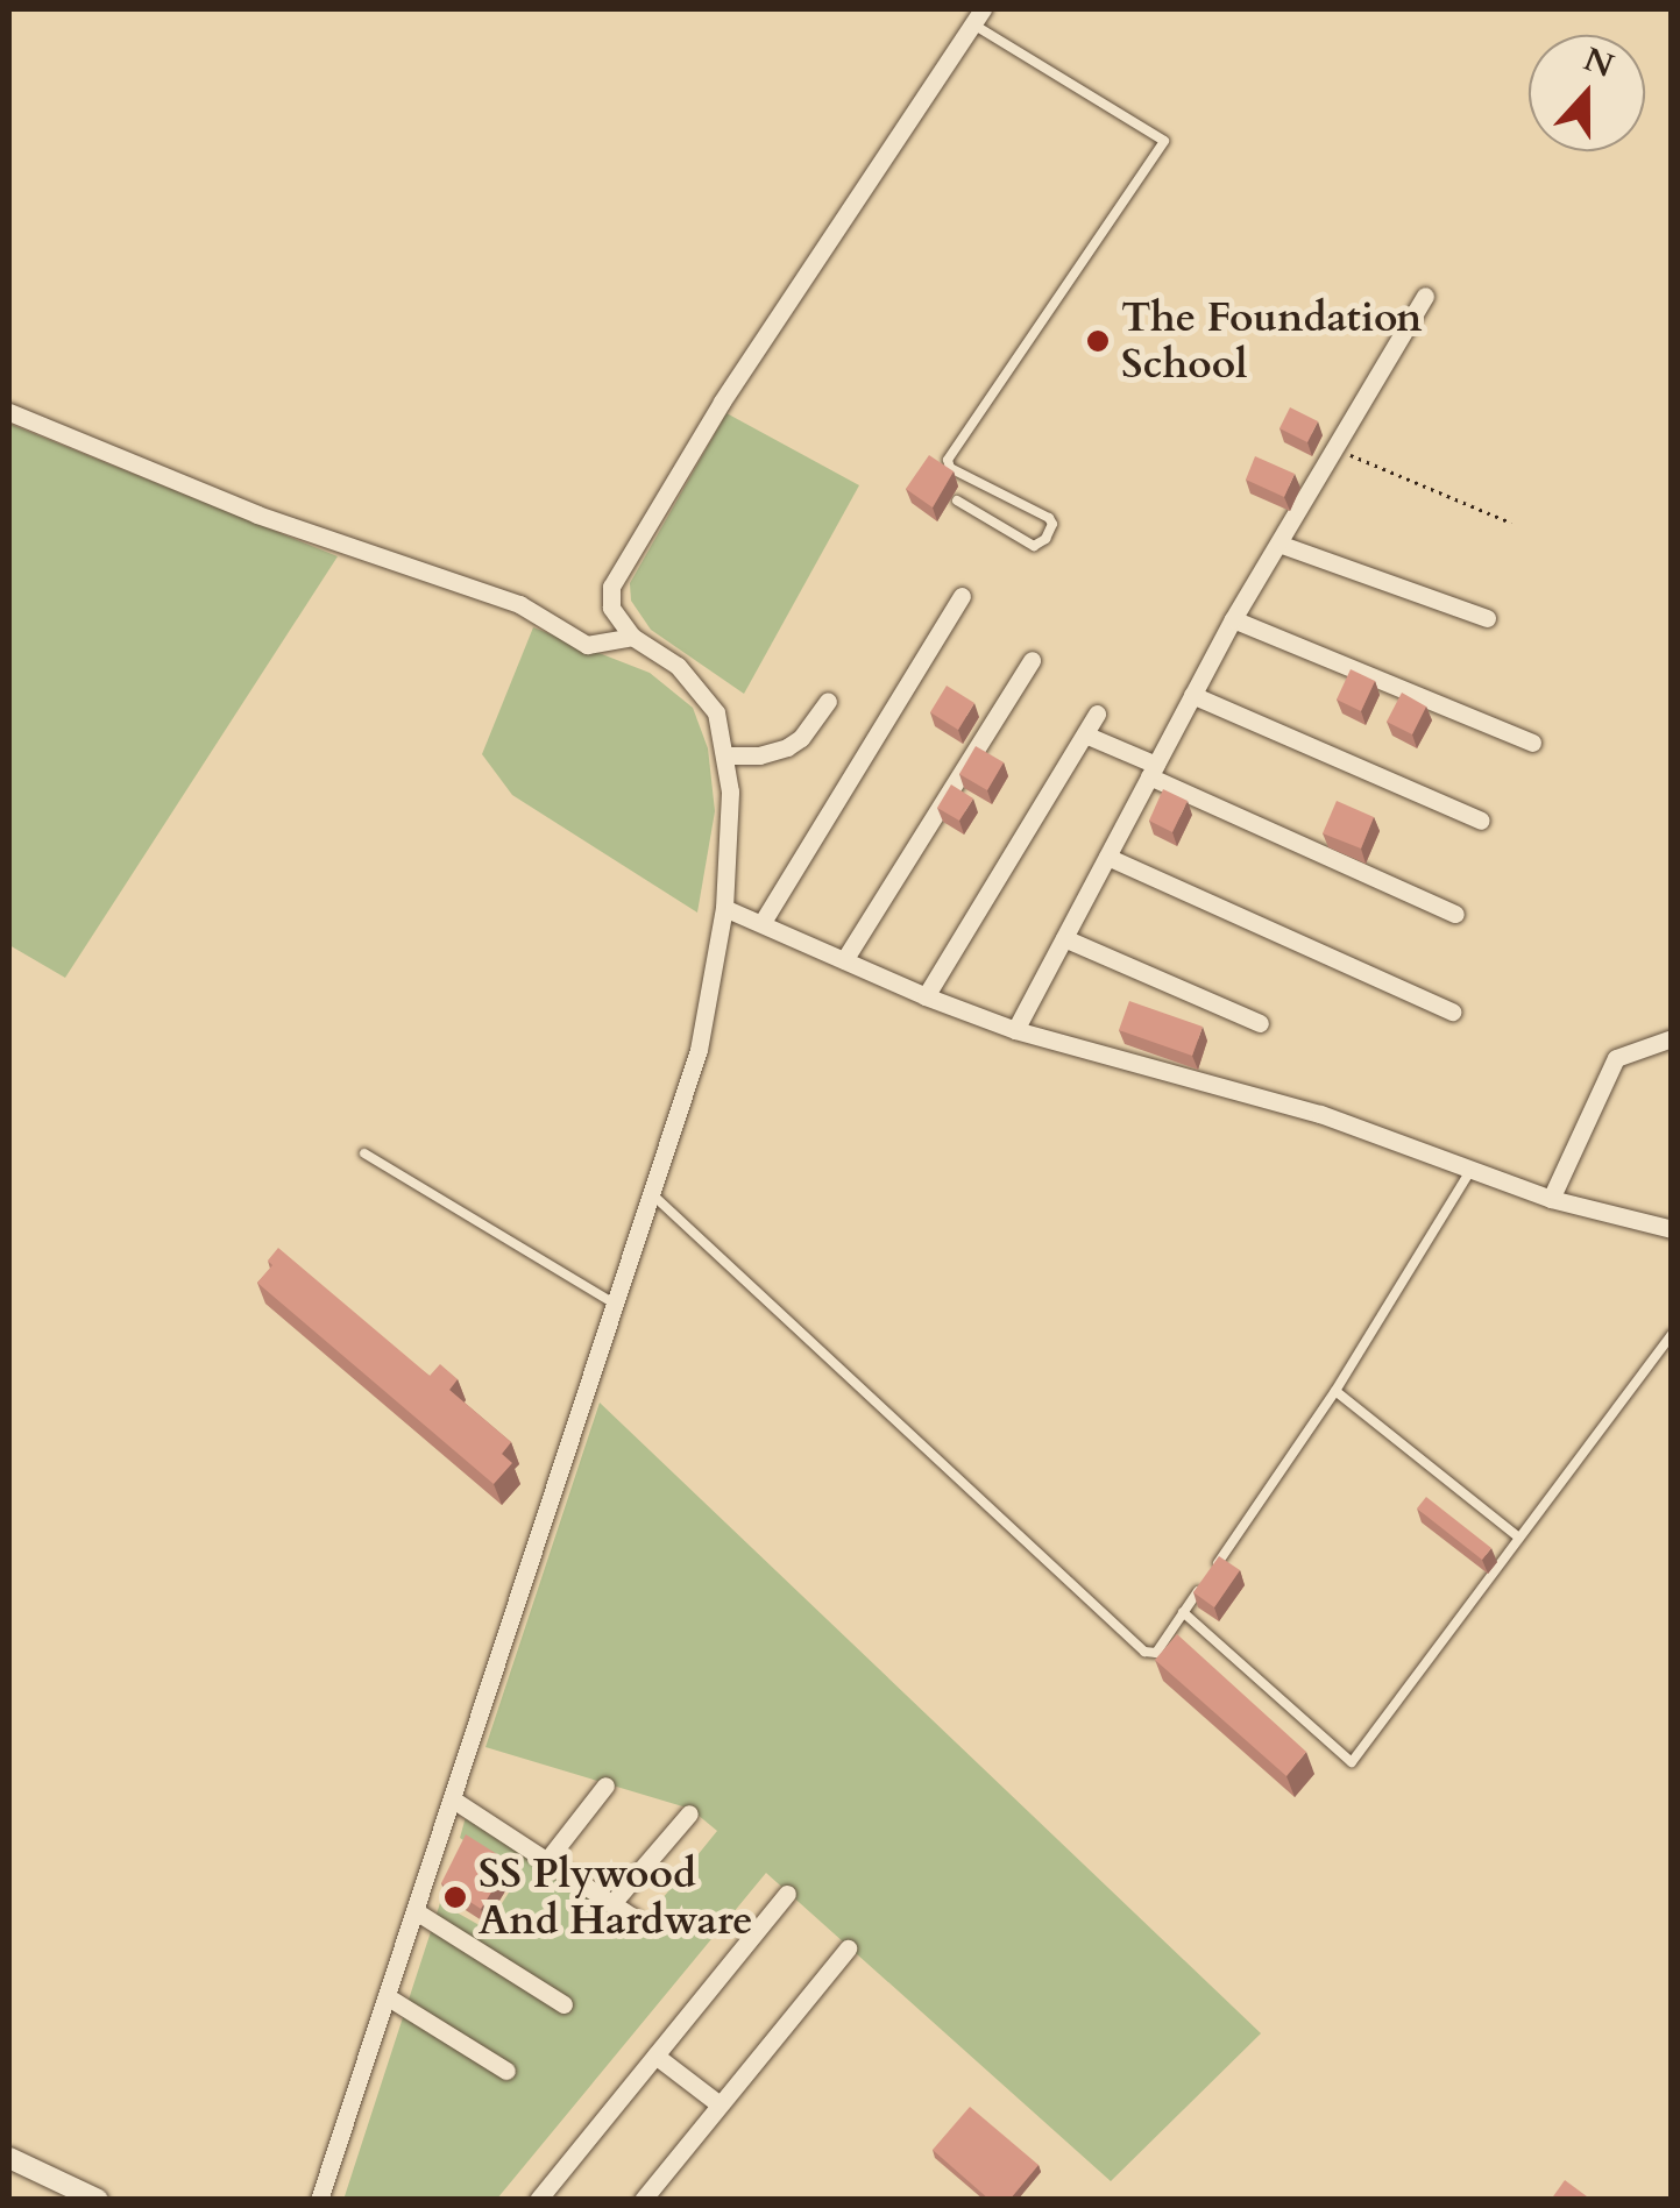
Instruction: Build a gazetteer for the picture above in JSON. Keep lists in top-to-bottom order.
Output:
{
  "places": ["The Foundation School", "SS Plywood And Hardware"],
  "north": "top"
}
